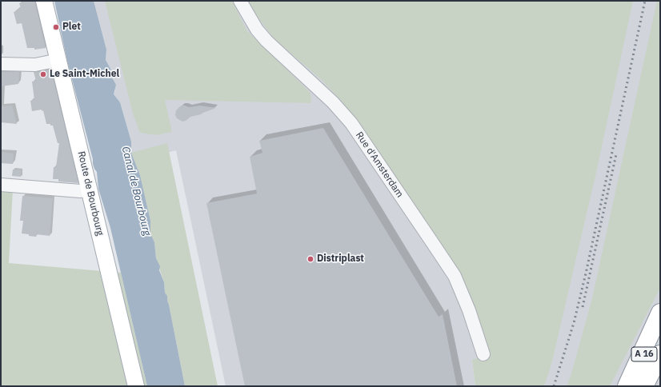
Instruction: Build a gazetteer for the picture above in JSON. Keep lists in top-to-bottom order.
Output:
{
  "streets": {
    "highway": ["A 16"],
    "main road": ["Route de Bourbourg"],
    "street": ["Rue d'Amsterdam"]
  },
  "water": ["Canal de Bourbourg"],
  "places": ["Plet", "Le Saint-Michel", "Distriplast"]
}
